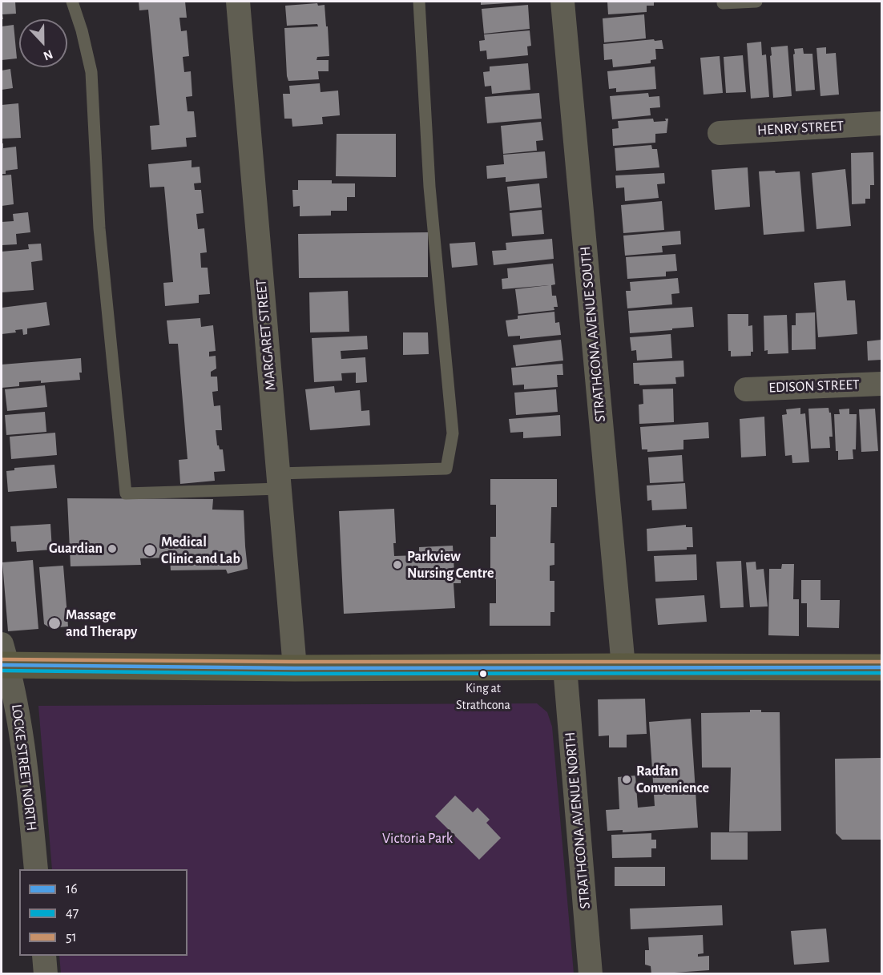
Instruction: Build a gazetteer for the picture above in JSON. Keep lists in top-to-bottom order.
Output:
{
  "streets": {
    "street": [
      "HENRY STREET",
      "STRATHCONA AVENUE SOUTH",
      "MARGARET STREET",
      "EDISON STREET",
      "LOCKE STREET NORTH",
      "STRATHCONA AVENUE NORTH"
    ]
  },
  "parks": ["Victoria Park"],
  "places": [
    "Guardian",
    "Medical Clinic and Lab",
    "Parkview Nursing Centre",
    "Massage and Therapy",
    "King at Strathcona",
    "Radfan Convenience"
  ],
  "lines": ["transit line 51", "transit line 16", "transit line 47"],
  "legend": ["16", "47", "51"],
  "north": "bottom"
}
